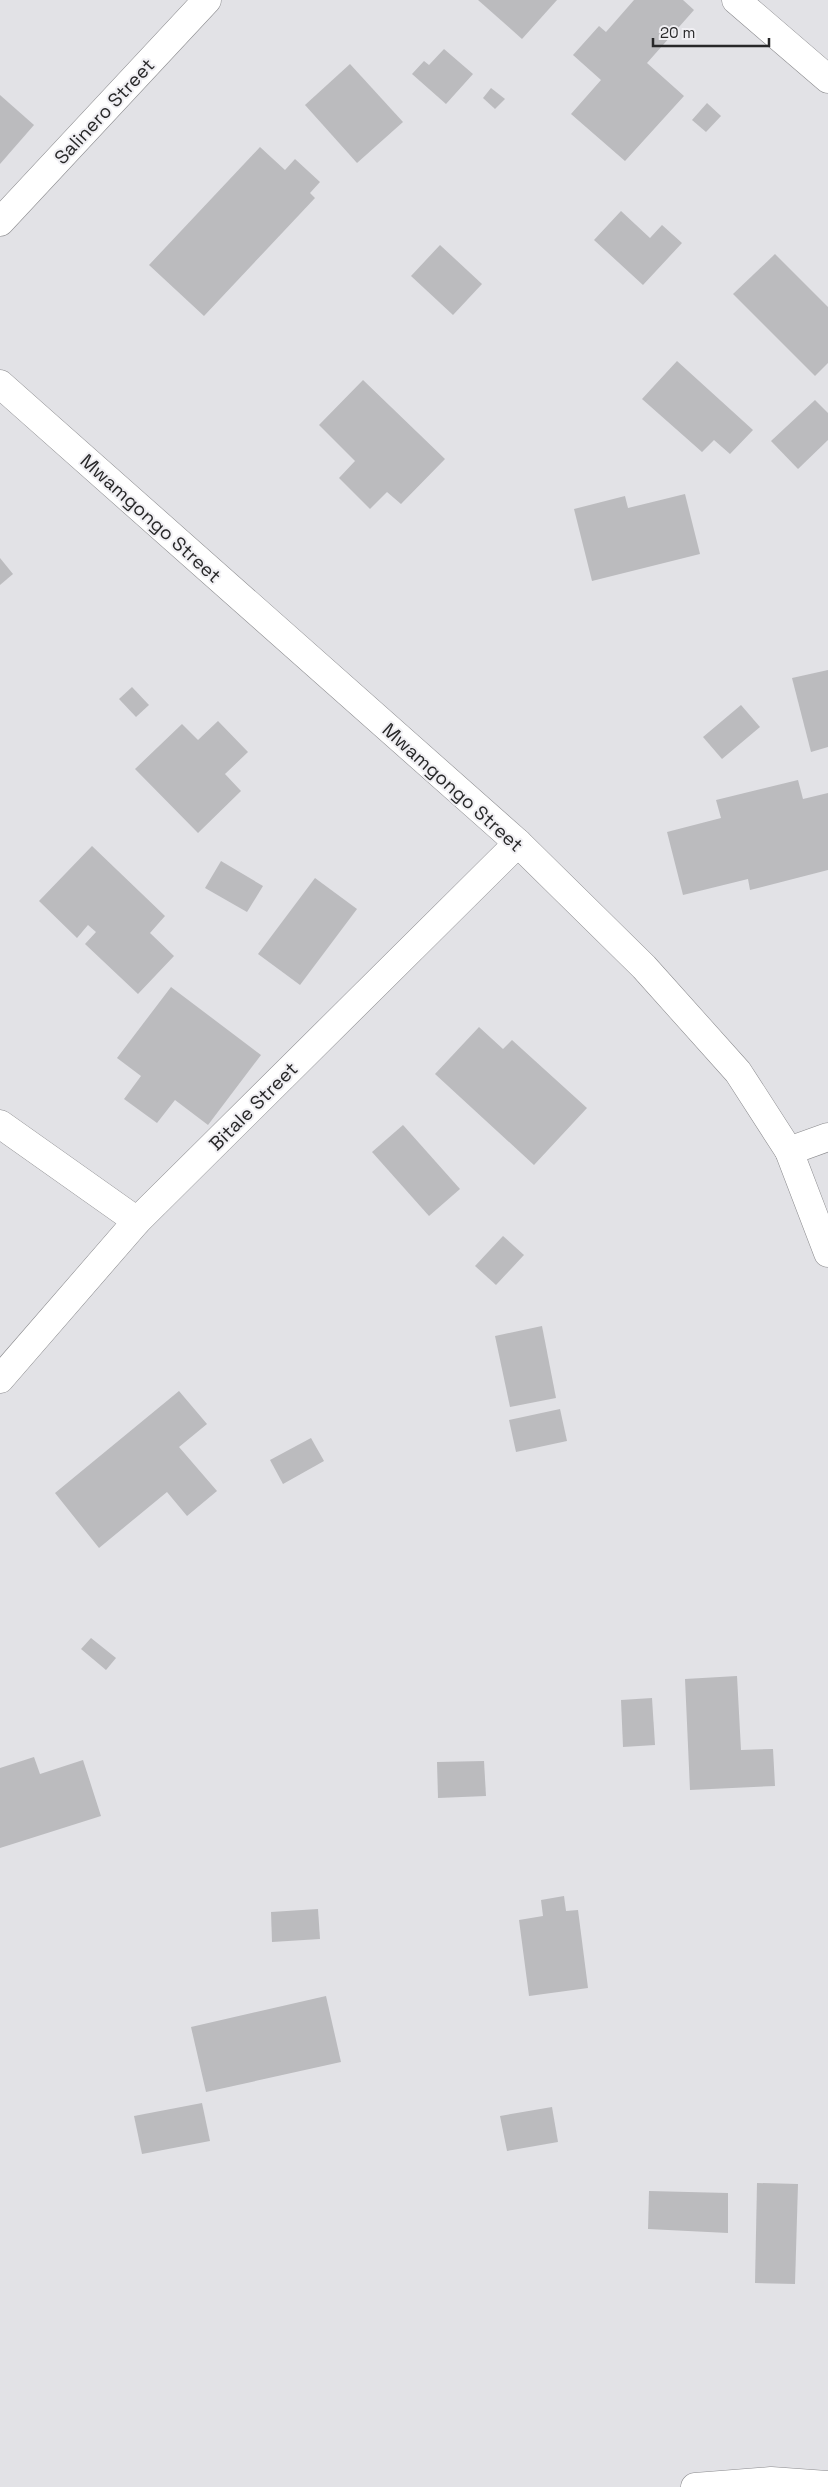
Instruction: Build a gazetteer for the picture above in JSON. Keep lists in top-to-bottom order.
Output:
{
  "streets": {
    "street": ["Salinero Street", "Mwamgongo Street", "Bitale Street"]
  },
  "crossings": [
    ["Mwamgongo Street", "Bitale Street"]
  ],
  "scale_bar": "20 m"
}
